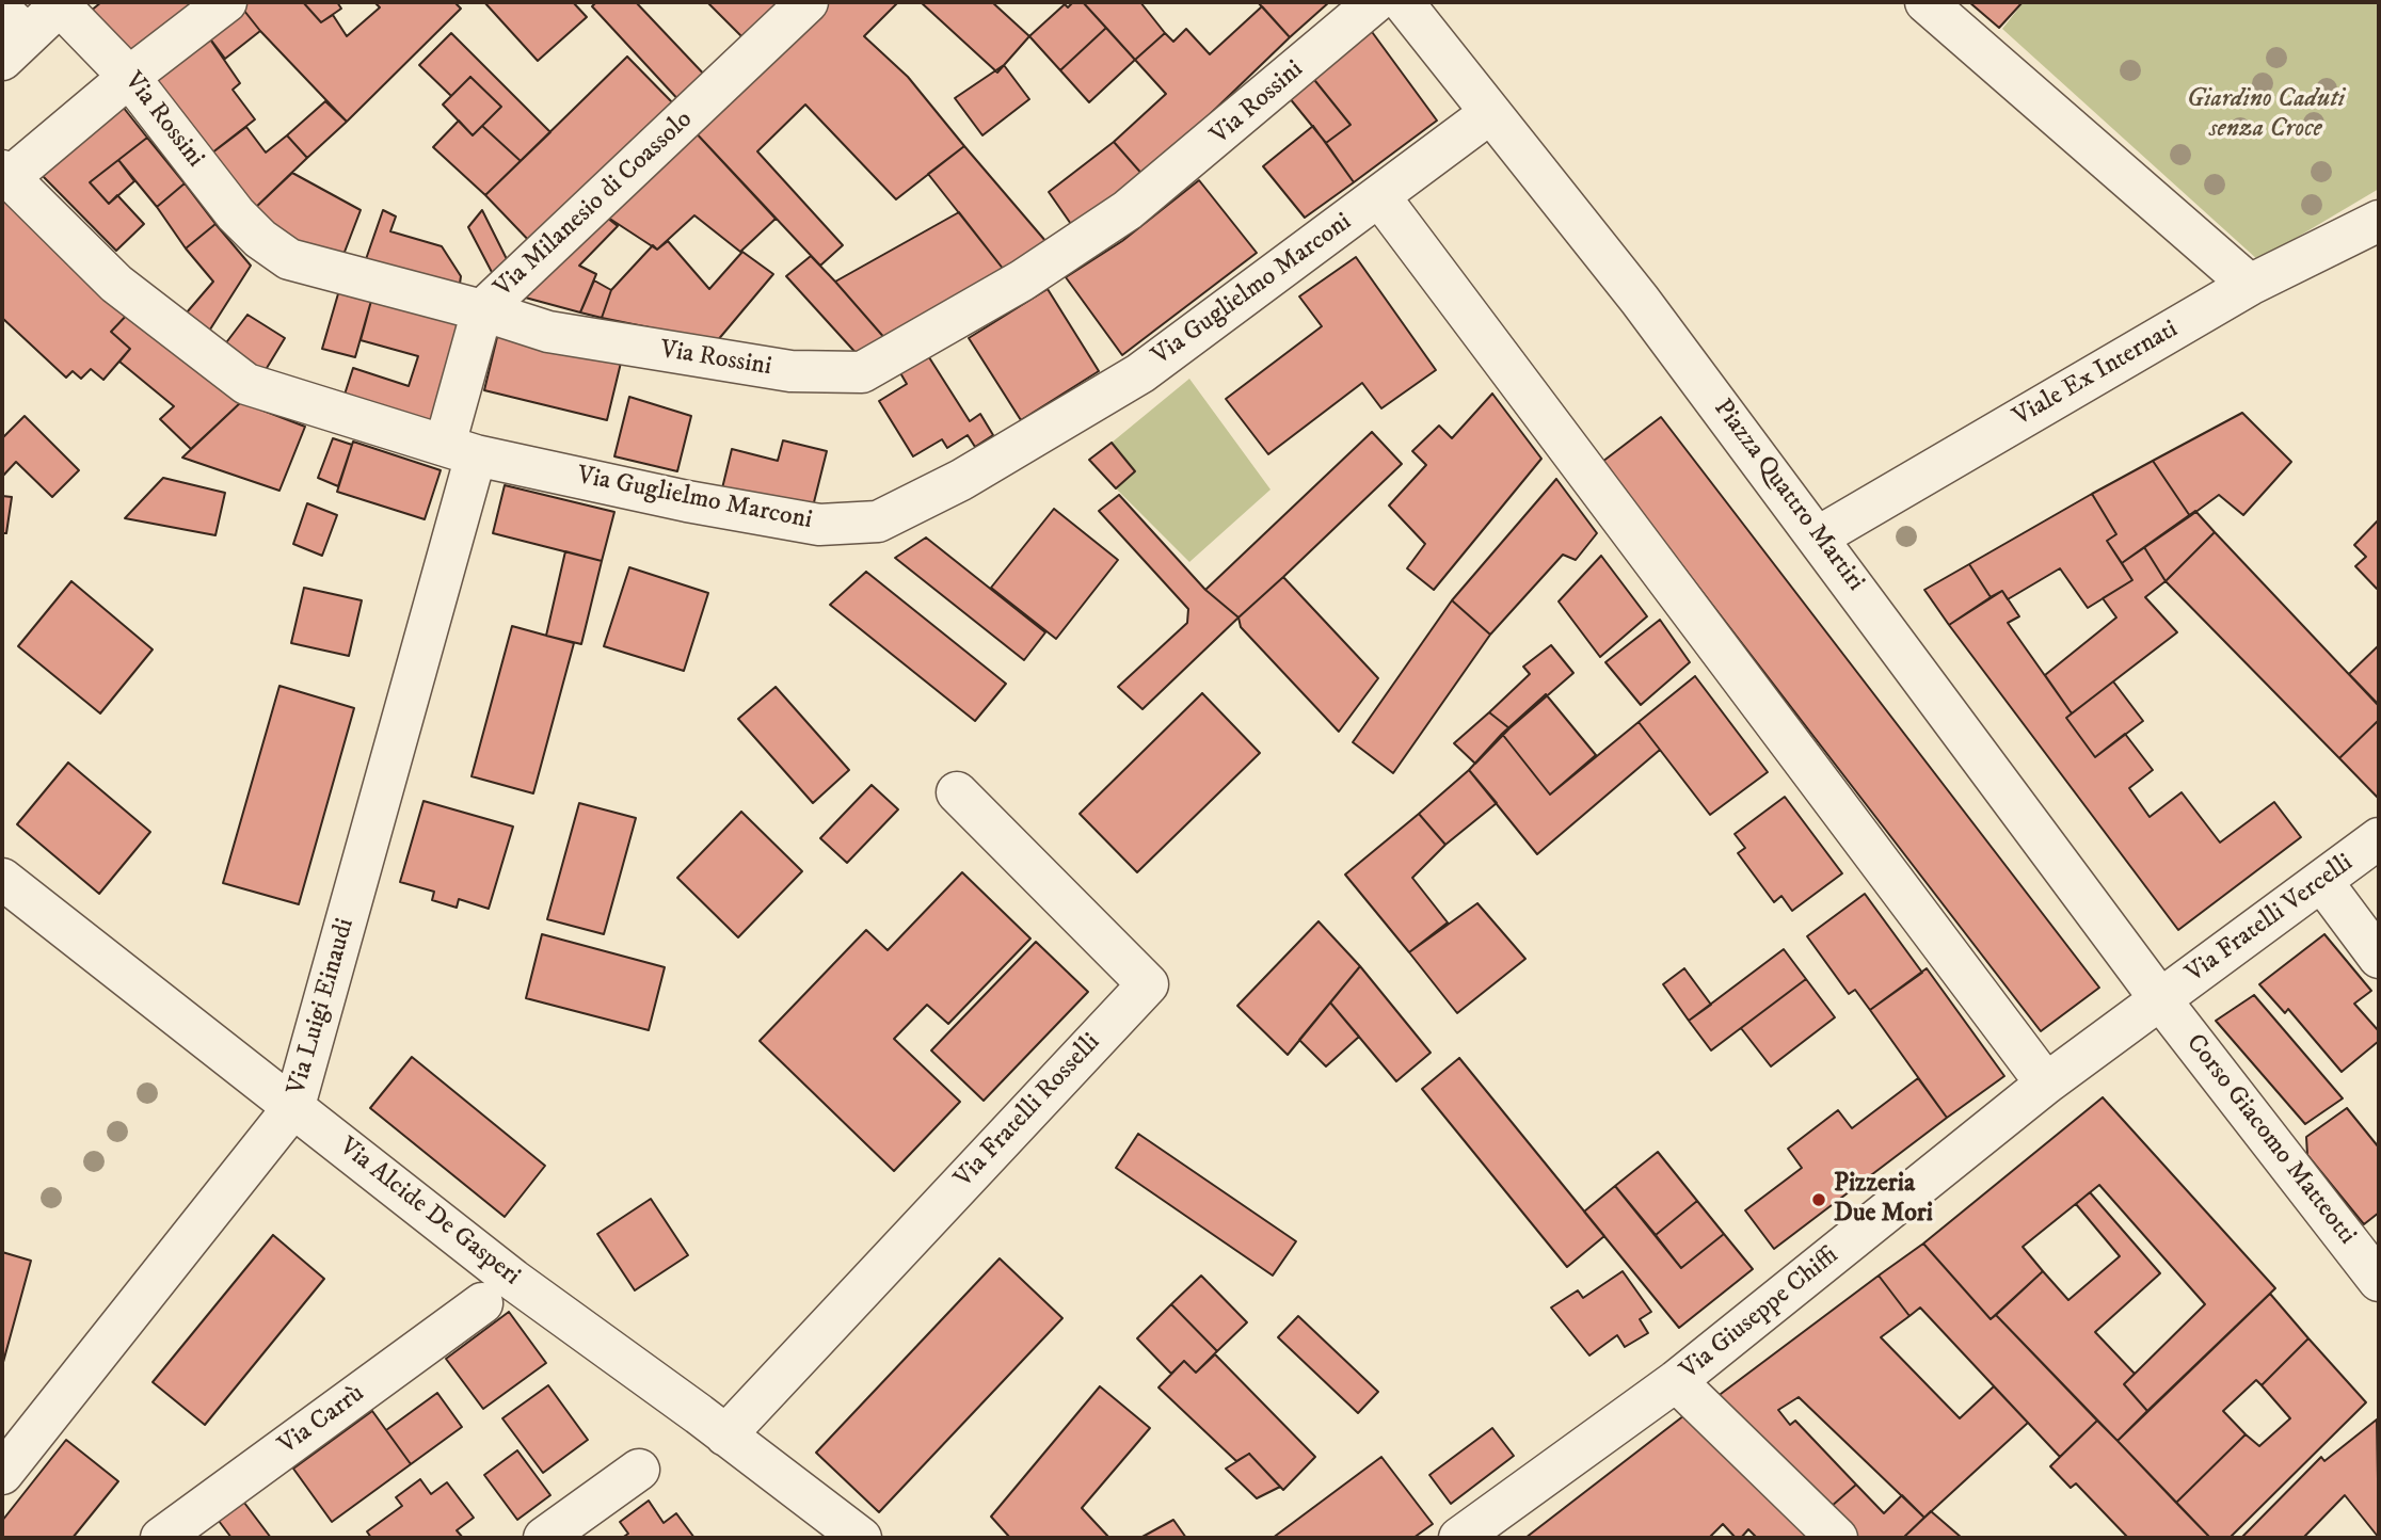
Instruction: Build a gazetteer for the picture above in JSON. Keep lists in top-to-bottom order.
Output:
{
  "streets": {
    "street": [
      "Via Rossini",
      "Via Milanesio di Coassolo",
      "Via Guglielmo Marconi",
      "Viale Ex Internati",
      "Piazza Quattro Martiri",
      "Via Fratelli Vercelli",
      "Via Luigi Einaudi",
      "Via Fratelli Rosselli",
      "Corso Giacomo Matteotti",
      "Via Alcide De Gasperi",
      "Via Giuseppe Chiffi",
      "Via Carrù"
    ]
  },
  "crossings": [
    ["Via Rossini", "Via Milanesio di Coassolo"],
    ["Via Milanesio di Coassolo", "Via Guglielmo Marconi"],
    ["Via Milanesio di Coassolo", "Via Luigi Einaudi"],
    ["Via Guglielmo Marconi", "Piazza Quattro Martiri"],
    ["Via Guglielmo Marconi", "Via Luigi Einaudi"],
    ["Viale Ex Internati", "Piazza Quattro Martiri"],
    ["Piazza Quattro Martiri", "Via Fratelli Vercelli"],
    ["Piazza Quattro Martiri", "Corso Giacomo Matteotti"],
    ["Piazza Quattro Martiri", "Via Giuseppe Chiffi"],
    ["Via Fratelli Vercelli", "Corso Giacomo Matteotti"],
    ["Via Fratelli Vercelli", "Via Giuseppe Chiffi"],
    ["Via Luigi Einaudi", "Via Alcide De Gasperi"],
    ["Via Fratelli Rosselli", "Via Alcide De Gasperi"],
    ["Corso Giacomo Matteotti", "Via Giuseppe Chiffi"]
  ],
  "parks": ["Giardino Caduti senza Croce"],
  "places": ["Pizzeria Due Mori"]
}
